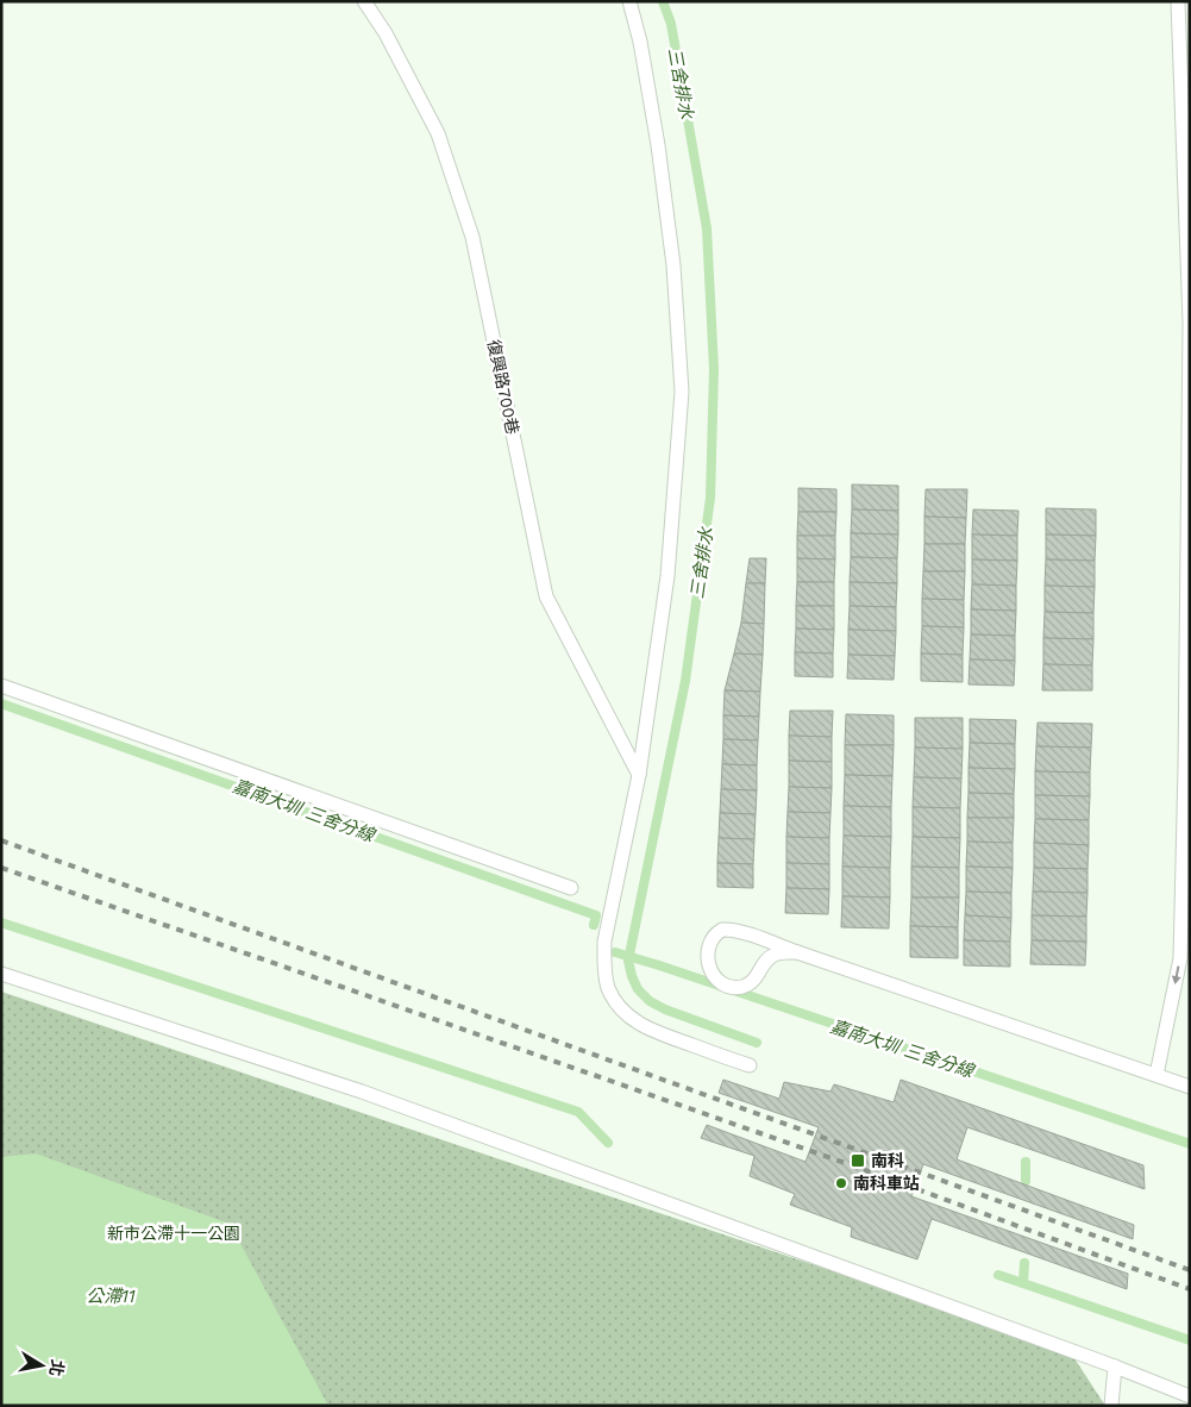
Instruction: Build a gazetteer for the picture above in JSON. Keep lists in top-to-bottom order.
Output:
{
  "streets": {
    "lane": ["復興路700巷"]
  },
  "water": ["三舍排水", "嘉南大圳 三舍分線", "公滯11"],
  "parks": ["新市公滯十一公園"],
  "places": {
    "transit": ["南科"],
    "other": ["南科車站"]
  },
  "north": "right"
}
